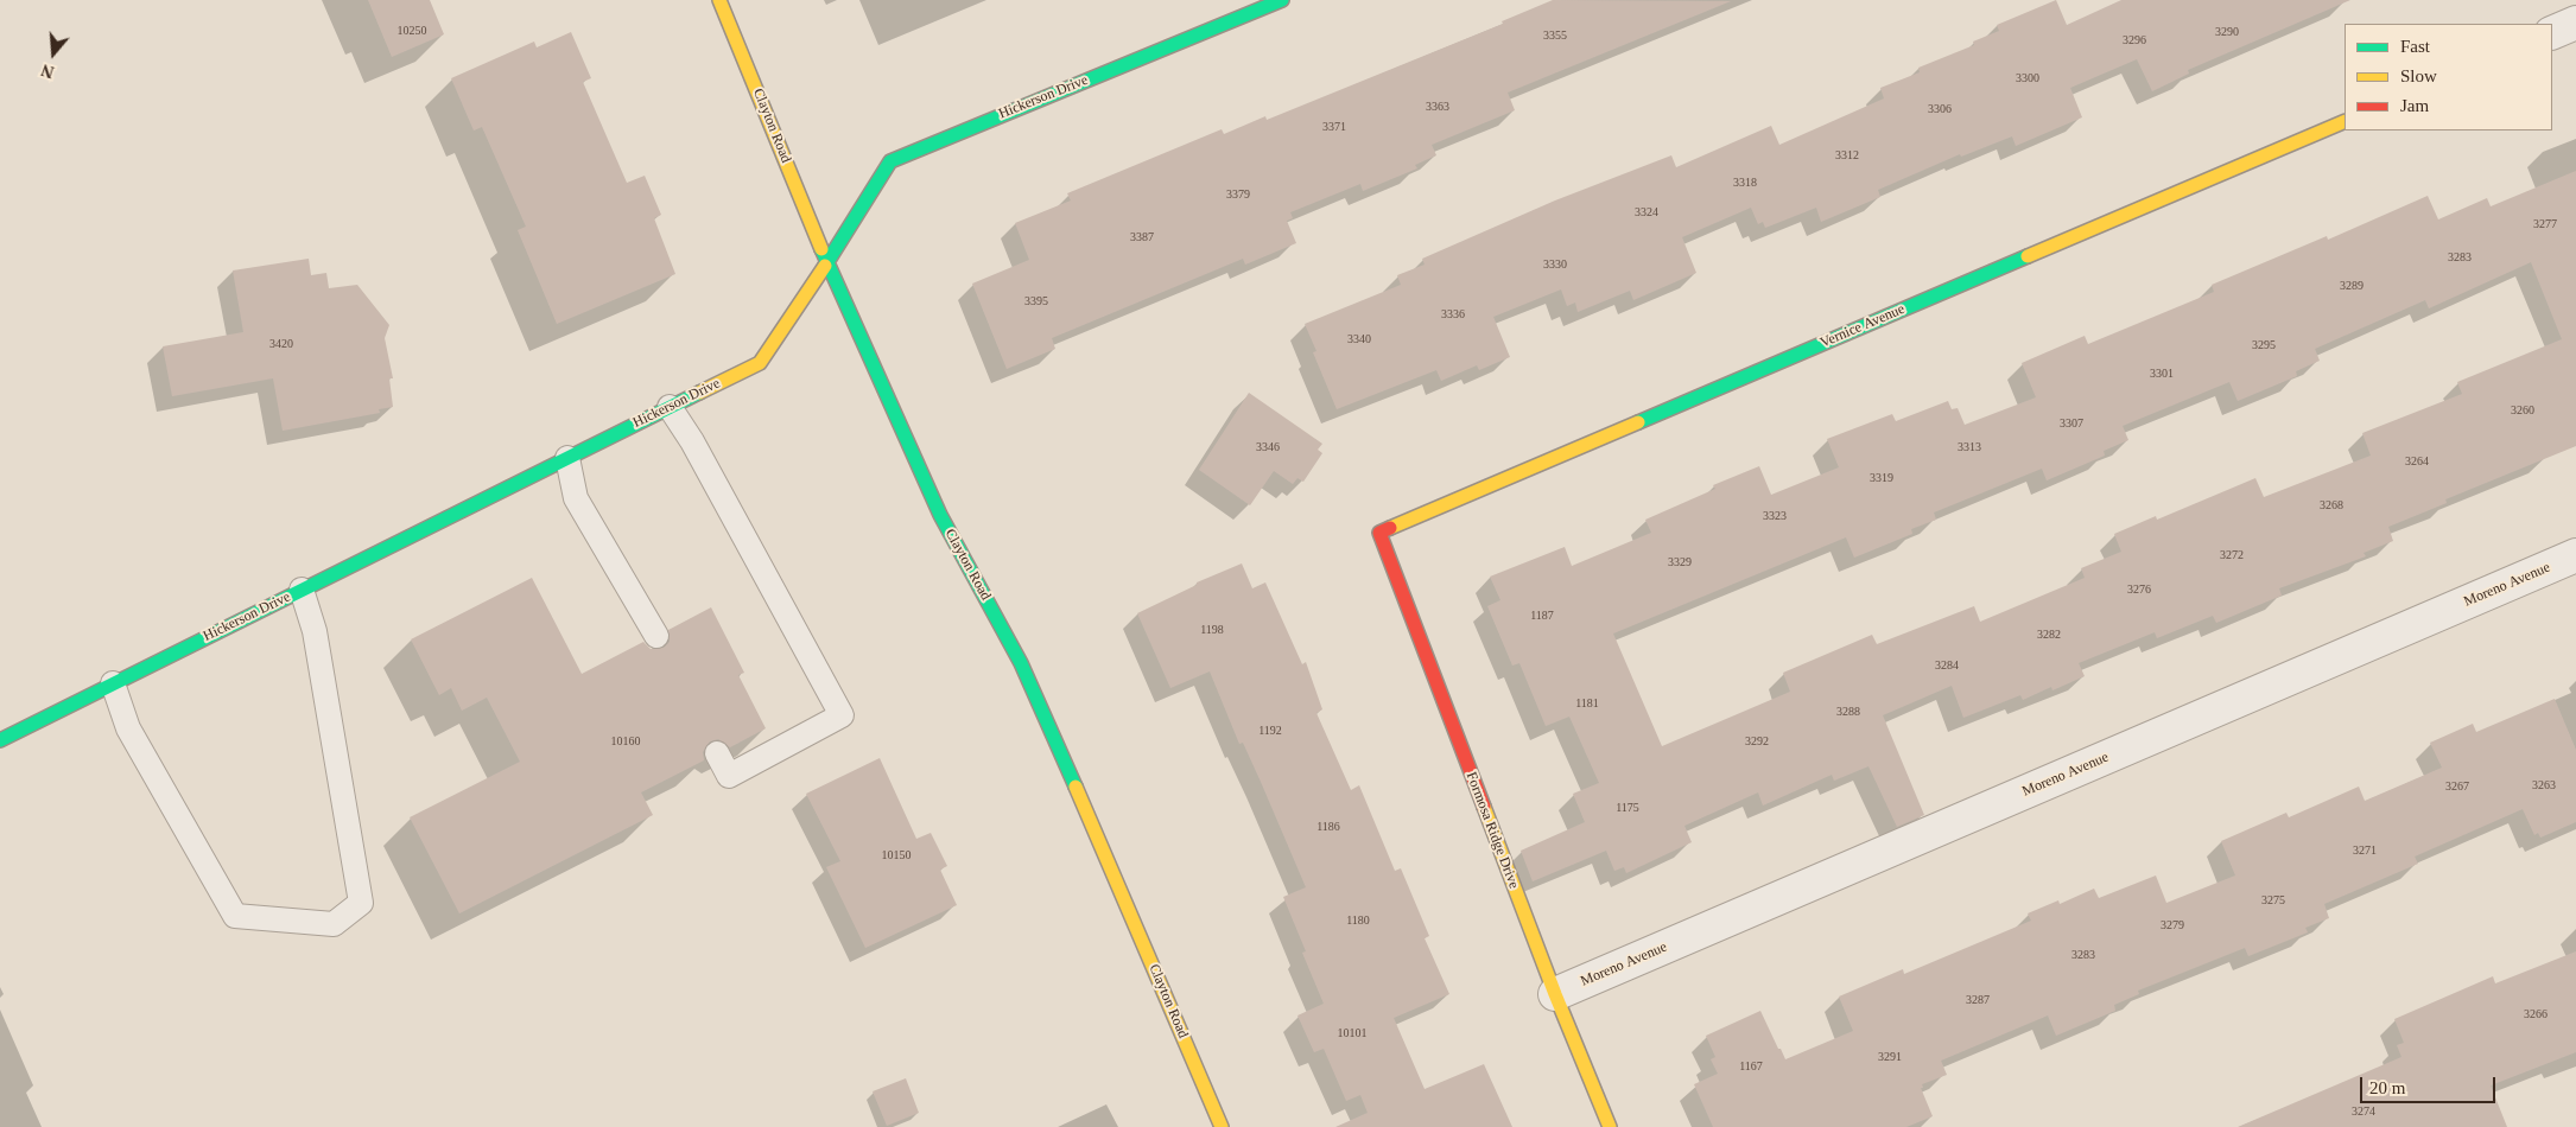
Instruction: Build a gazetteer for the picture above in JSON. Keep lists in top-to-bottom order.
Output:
{
  "streets": {
    "street": [
      "Hickerson Drive",
      "Clayton Road",
      "Vernice Avenue",
      "Moreno Avenue",
      "Formosa Ridge Drive"
    ]
  },
  "crossings": [
    ["Hickerson Drive", "Clayton Road"],
    ["Vernice Avenue", "Formosa Ridge Drive"],
    ["Moreno Avenue", "Formosa Ridge Drive"]
  ],
  "house_numbers": [
    "10250",
    "3290",
    "3355",
    "3296",
    "3300",
    "3363",
    "3306",
    "3371",
    "3312",
    "3318",
    "3379",
    "3324",
    "3277",
    "3387",
    "3283",
    "3330",
    "3289",
    "3395",
    "3336",
    "3340",
    "3420",
    "3295",
    "3301",
    "3260",
    "3307",
    "3346",
    "3313",
    "3264",
    "3319",
    "3268",
    "3323",
    "3272",
    "3329",
    "3276",
    "1187",
    "1198",
    "3282",
    "3284",
    "1181",
    "3288",
    "1192",
    "10160",
    "3292",
    "3263",
    "3267",
    "1175",
    "1186",
    "3271",
    "10150",
    "3275",
    "1180",
    "3279",
    "3283",
    "3287",
    "3266",
    "10101",
    "3291",
    "1167",
    "3274"
  ],
  "legend": ["Fast", "Slow", "Jam"],
  "scale_bar": "20 m",
  "north": "bottom"
}
